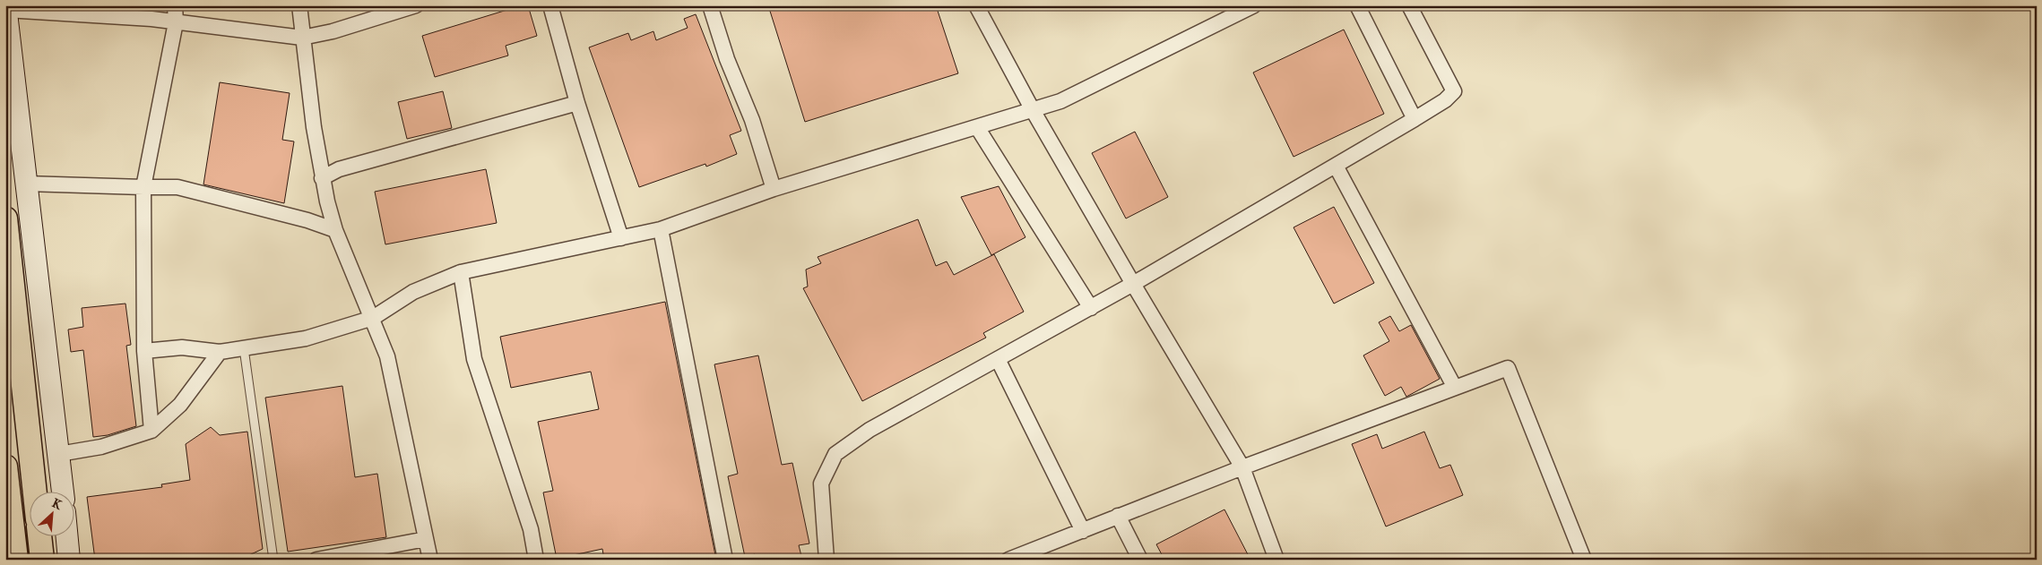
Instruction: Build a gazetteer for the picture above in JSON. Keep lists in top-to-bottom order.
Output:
{
  "north": "top right"
}
